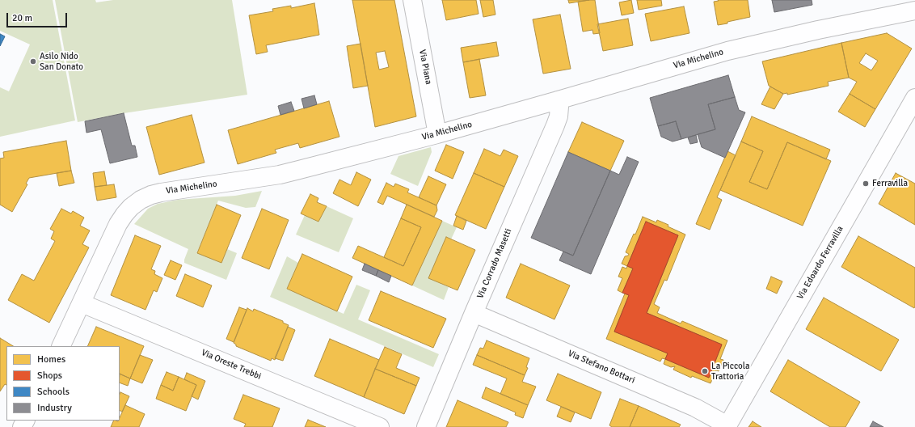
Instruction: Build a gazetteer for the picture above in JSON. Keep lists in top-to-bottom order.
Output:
{
  "streets": {
    "street": [
      "Via Michelino",
      "Via Piana",
      "Via Edoardo Ferravilla",
      "Via Corrado Masetti",
      "Via Oreste Trebbi",
      "Via Stefano Bottari"
    ]
  },
  "crossings": [
    ["Via Michelino", "Via Piana"],
    ["Via Michelino", "Via Corrado Masetti"],
    ["Via Michelino", "Via Oreste Trebbi"],
    ["Via Edoardo Ferravilla", "Via Stefano Bottari"],
    ["Via Corrado Masetti", "Via Stefano Bottari"]
  ],
  "places": ["Asilo Nido San Donato", "Ferravilla", "La Piccola Trattoria"],
  "legend": [
    "Homes",
    "Shops",
    "Schools",
    "Industry"
  ],
  "scale_bar": "20 m"
}
